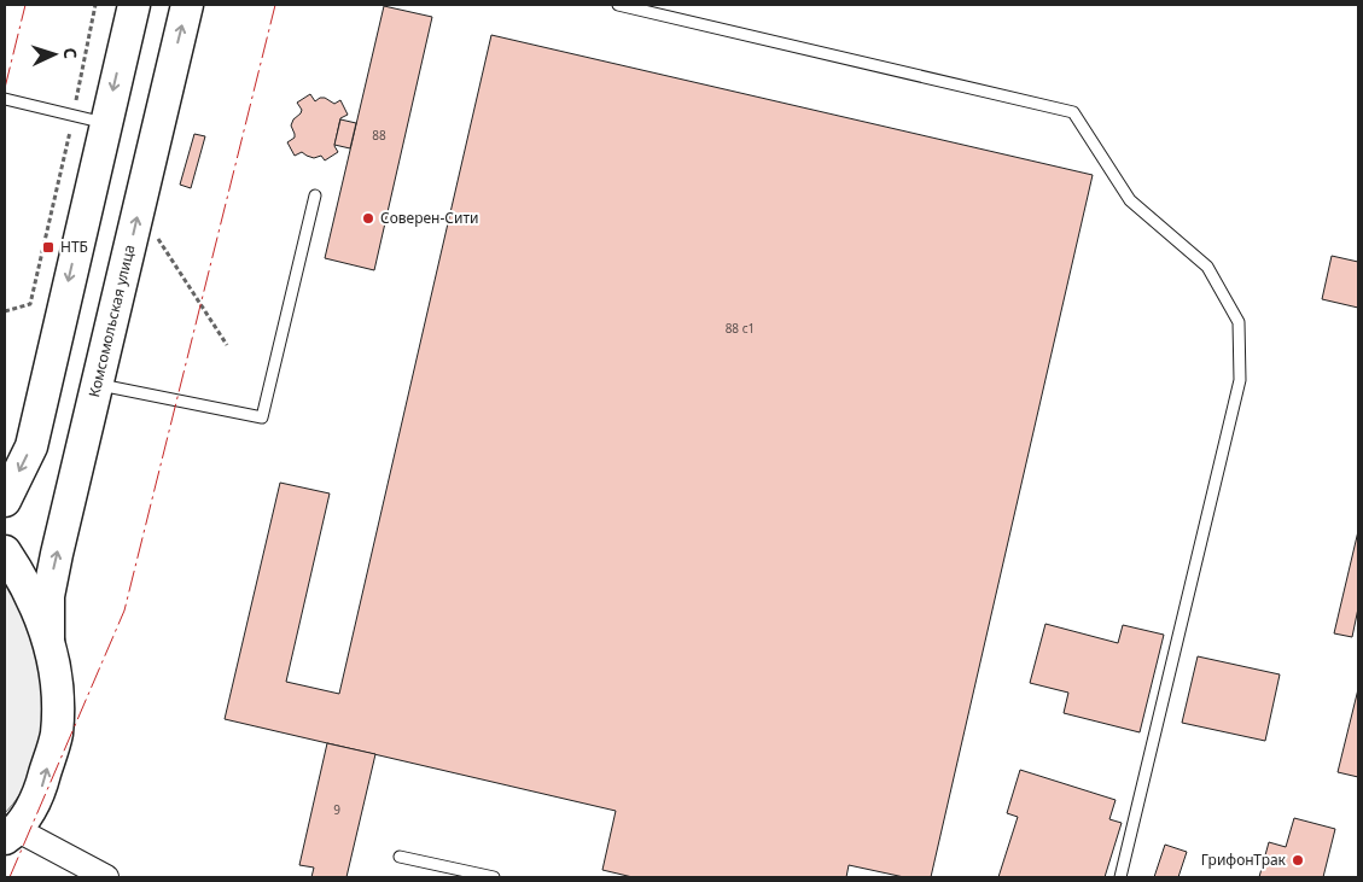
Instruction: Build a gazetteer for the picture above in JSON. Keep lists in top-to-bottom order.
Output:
{
  "streets": {
    "main road": ["Комсомольская улица"]
  },
  "places": {
    "other": ["Соверен-Сити", "ГрифонТрак"],
    "transit": ["НТБ"]
  },
  "house_numbers": ["88", "88 с1", "9"],
  "north": "right"
}
